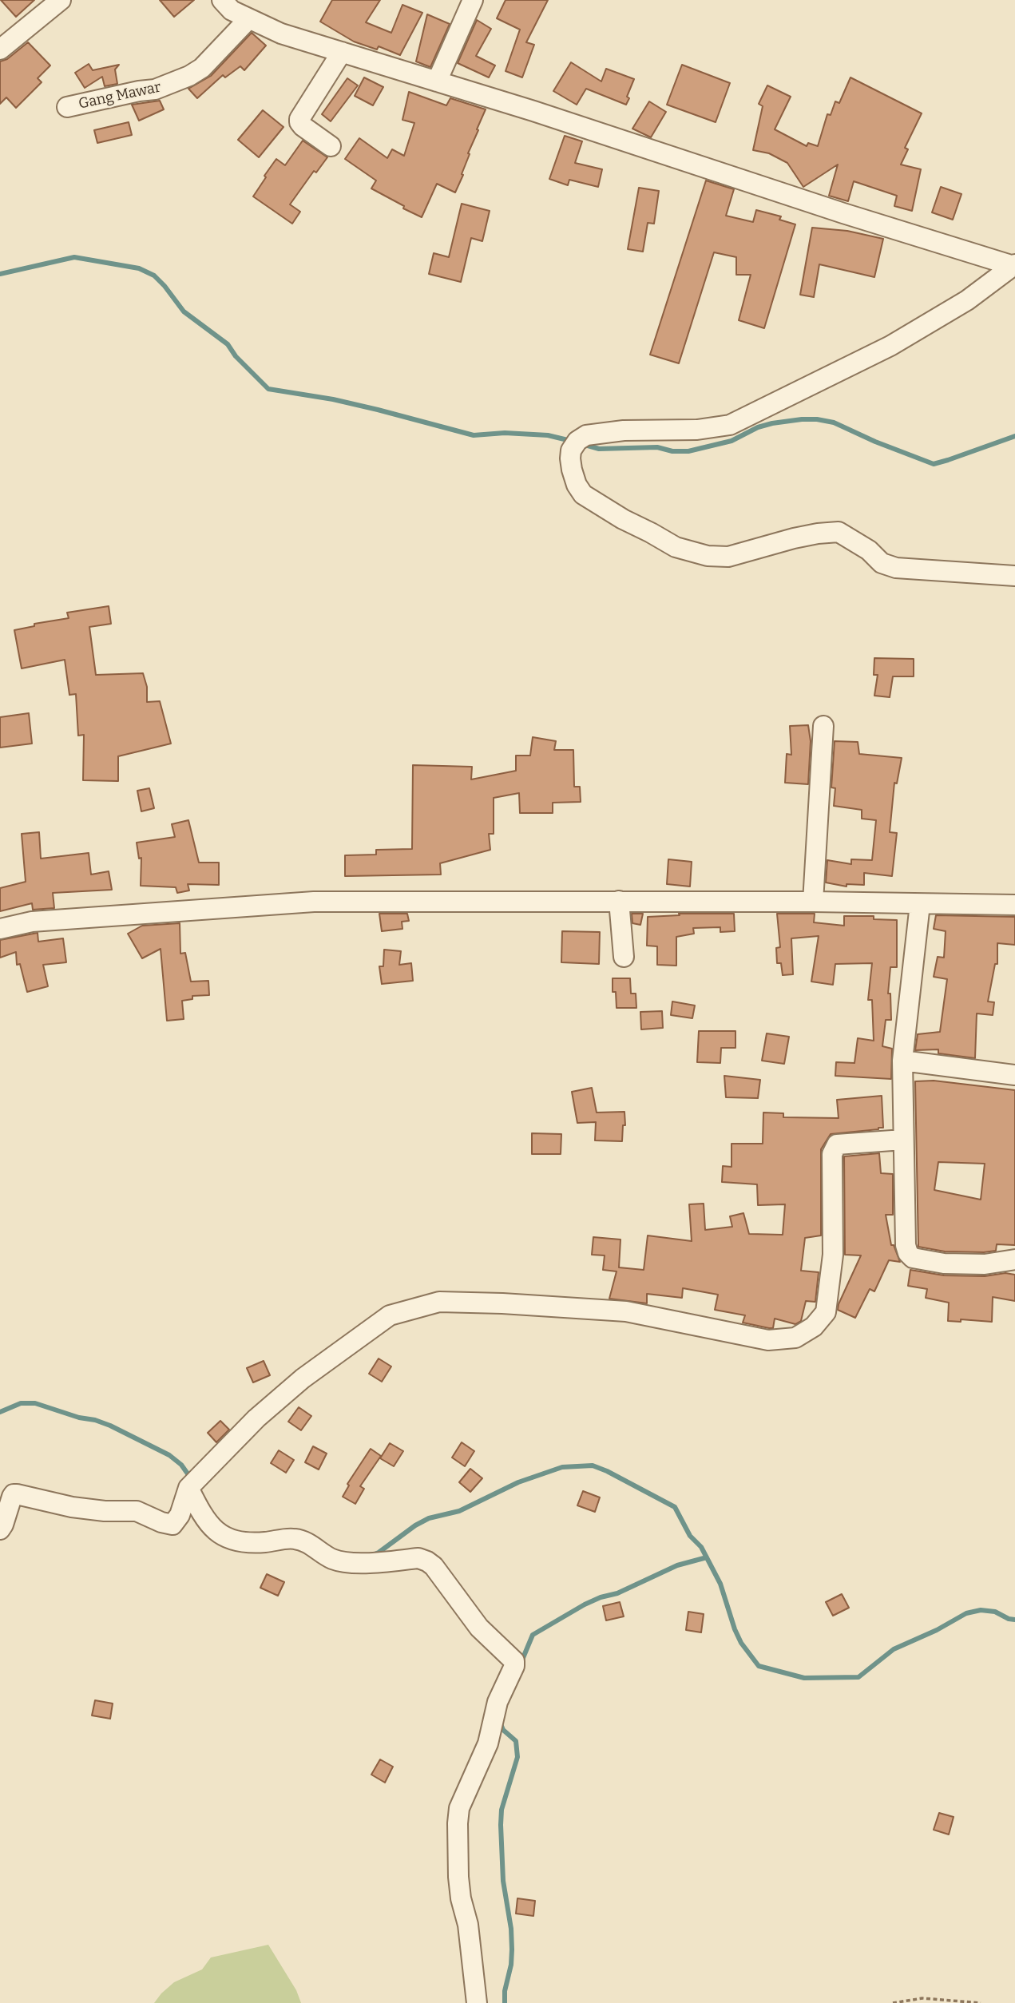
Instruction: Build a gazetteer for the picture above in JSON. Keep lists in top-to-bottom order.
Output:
{
  "streets": {
    "street": ["Gang Mawar"]
  }
}
